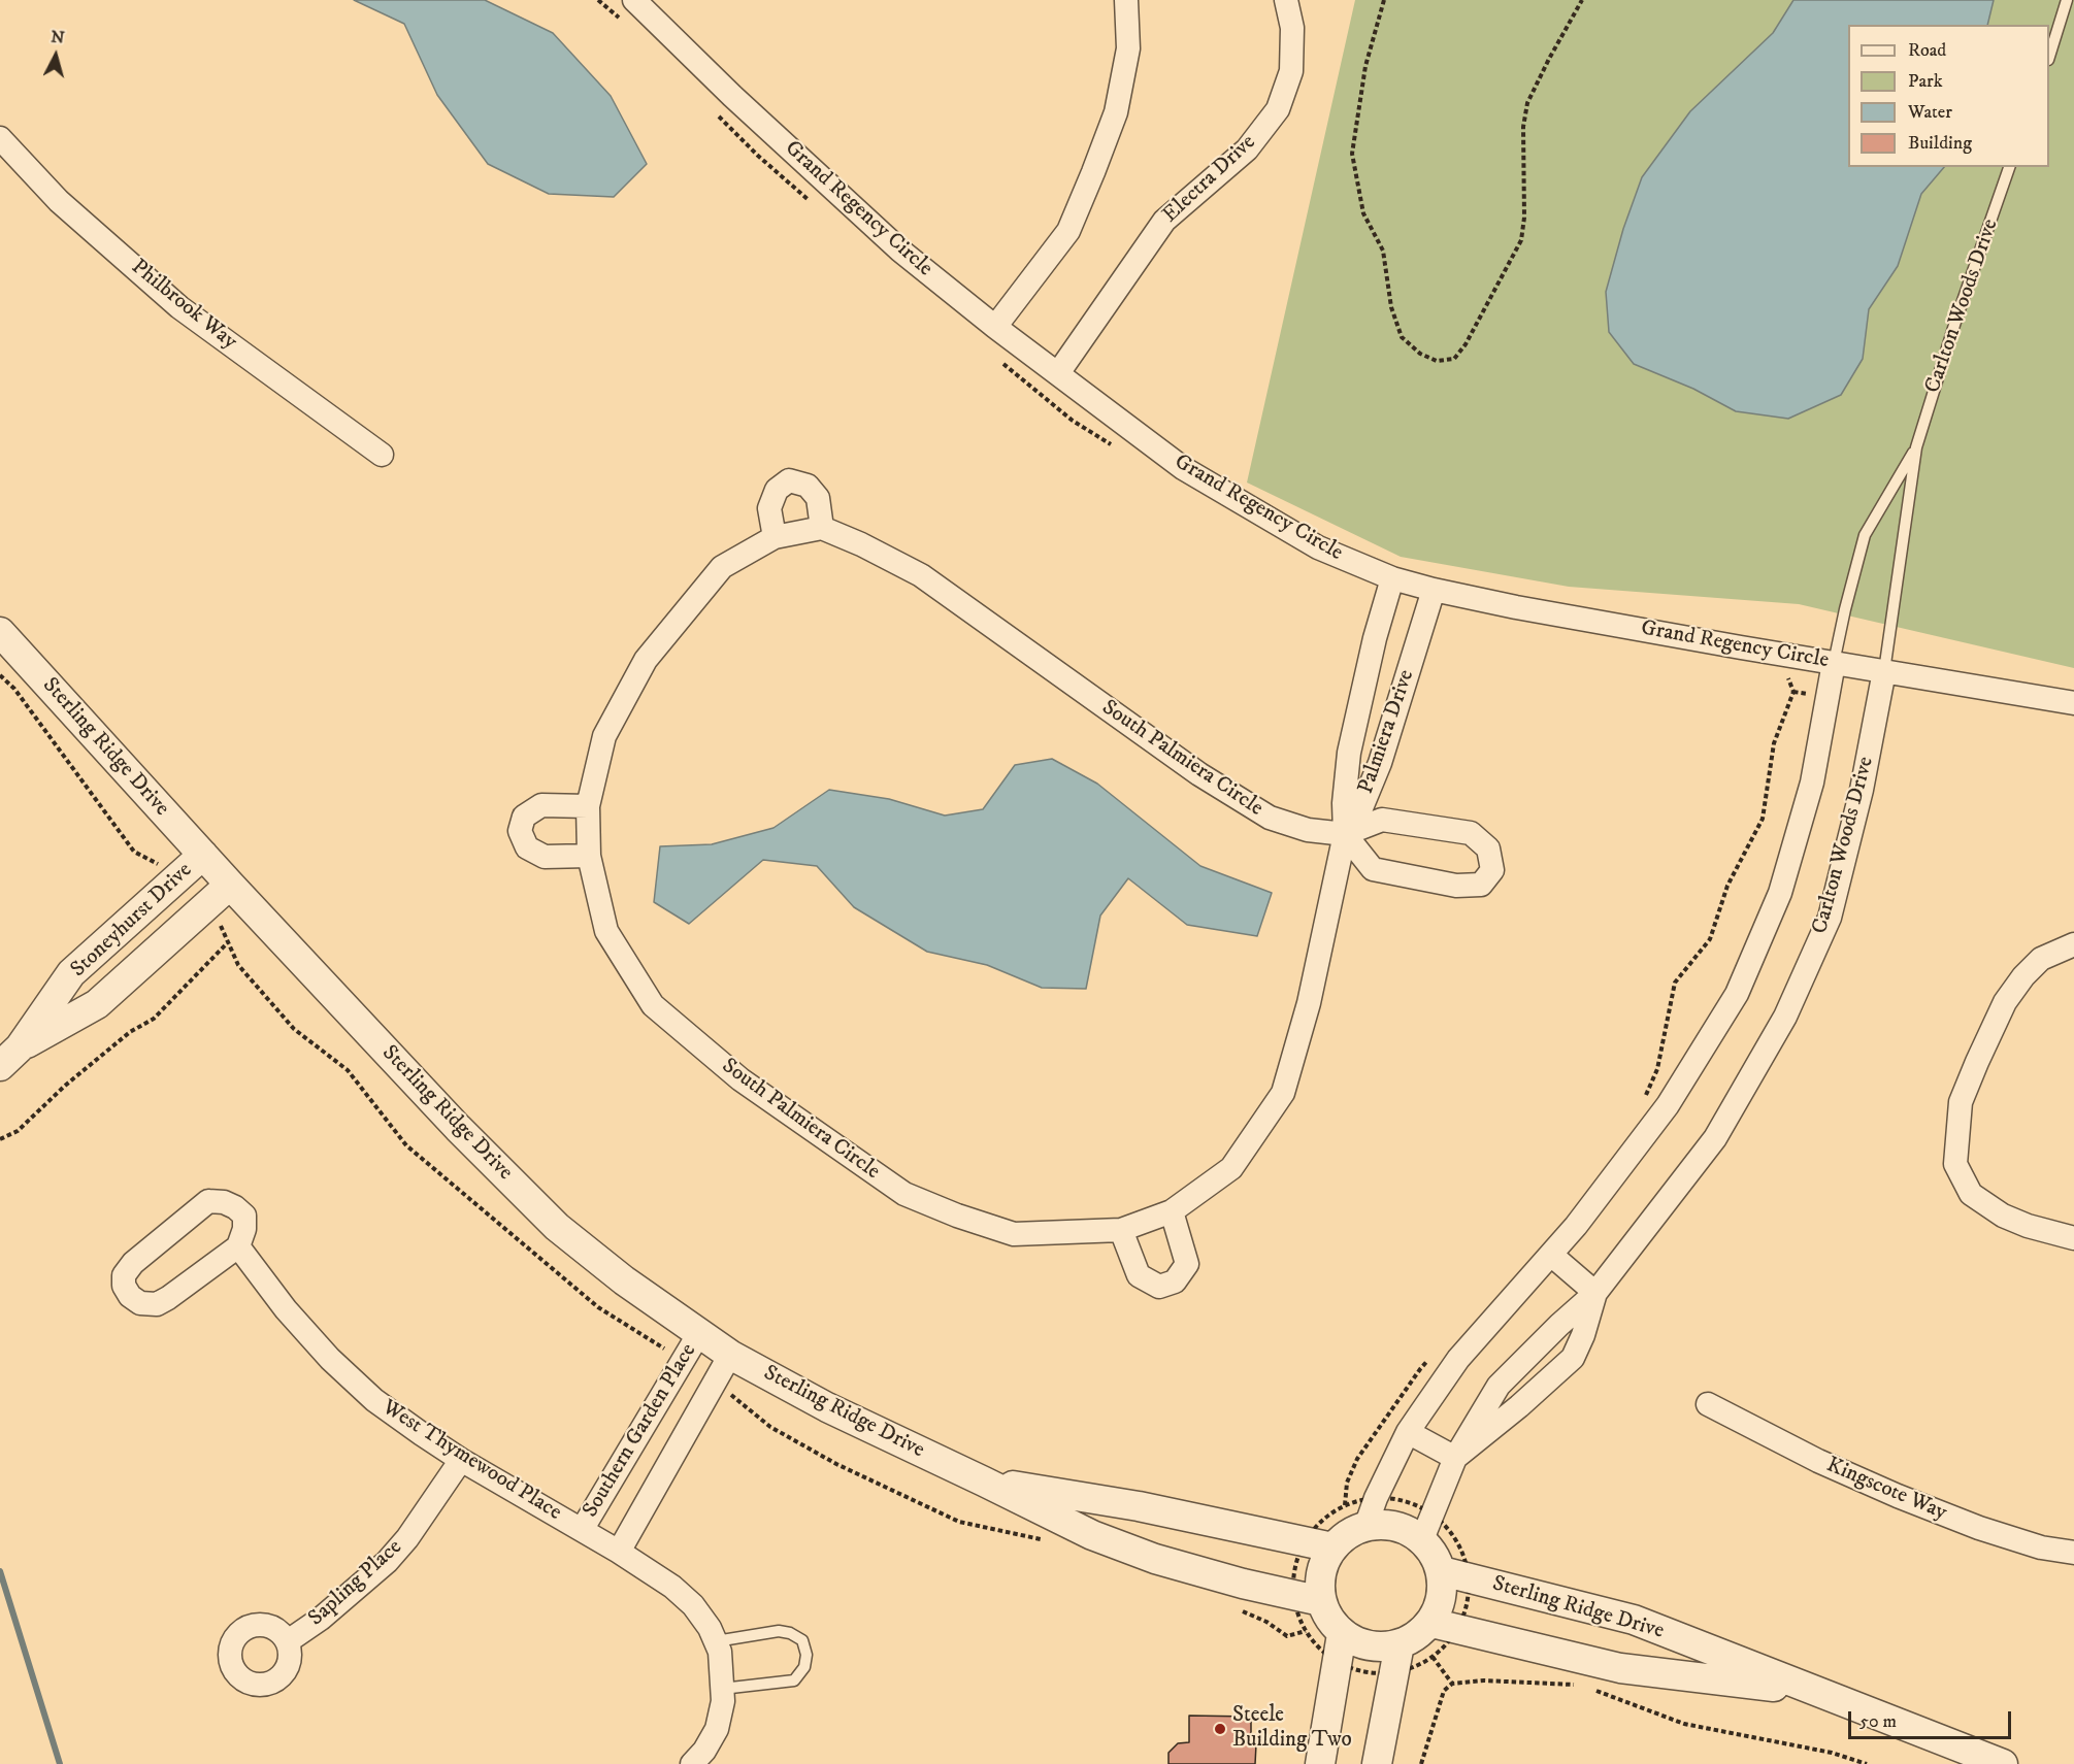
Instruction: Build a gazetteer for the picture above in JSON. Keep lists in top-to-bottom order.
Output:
{
  "streets": {
    "street": [
      "Electra Drive",
      "Grand Regency Circle",
      "Philbrook Way",
      "Carlton Woods Drive",
      "Palmiera Drive",
      "Sterling Ridge Drive",
      "South Palmiera Circle",
      "Stoneyhurst Drive",
      "Southern Garden Place",
      "West Thymewood Place",
      "Kingscote Way",
      "Sapling Place"
    ]
  },
  "crossings": [
    ["Electra Drive", "Grand Regency Circle"],
    ["Grand Regency Circle", "Carlton Woods Drive"],
    ["Grand Regency Circle", "Palmiera Drive"],
    ["Palmiera Drive", "South Palmiera Circle"],
    ["Sterling Ridge Drive", "Stoneyhurst Drive"],
    ["Sterling Ridge Drive", "Southern Garden Place"],
    ["Southern Garden Place", "West Thymewood Place"],
    ["West Thymewood Place", "Sapling Place"]
  ],
  "places": ["Steele Building Two"],
  "legend": [
    "Road",
    "Park",
    "Water",
    "Building"
  ],
  "scale_bar": "50 m",
  "north": "top"
}
